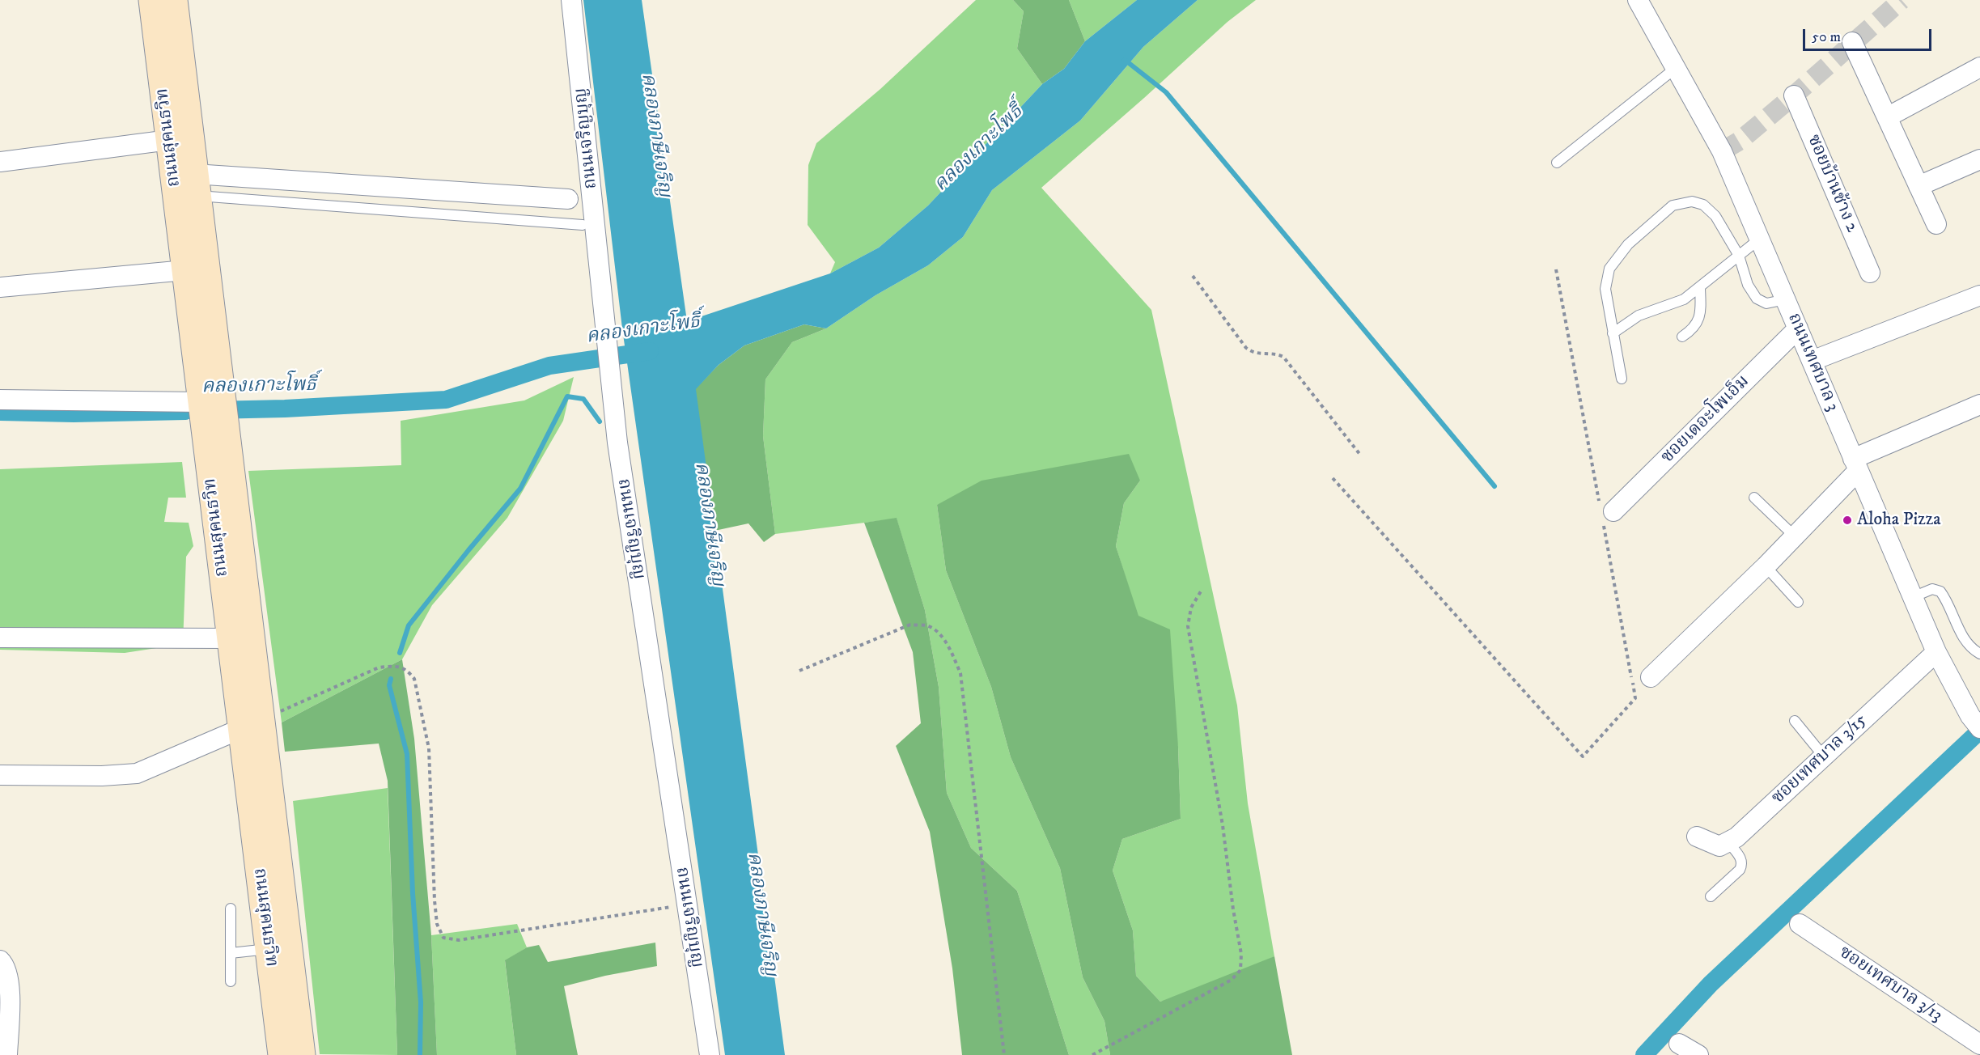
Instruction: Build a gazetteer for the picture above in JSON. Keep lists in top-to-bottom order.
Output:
{
  "streets": {
    "main road": ["ถนนสุคนธวิท"],
    "street": [
      "ถนนเจริญบุญ",
      "ซอยบ้านช้าง 2",
      "ถนนเทศบาล 3",
      "ซอยเดอะโพเอ็ม",
      "ซอยเทศบาล 3/15",
      "ซอยเทศบาล 3/13"
    ]
  },
  "crossings": [
    ["ถนนเทศบาล 3", "ซอยเดอะโพเอ็ม"],
    ["ถนนเทศบาล 3", "ซอยเทศบาล 3/15"]
  ],
  "water": ["คลองภาษีเจริญ", "คลองเกาะโพธิ์"],
  "places": ["Aloha Pizza"],
  "scale_bar": "50 m"
}
